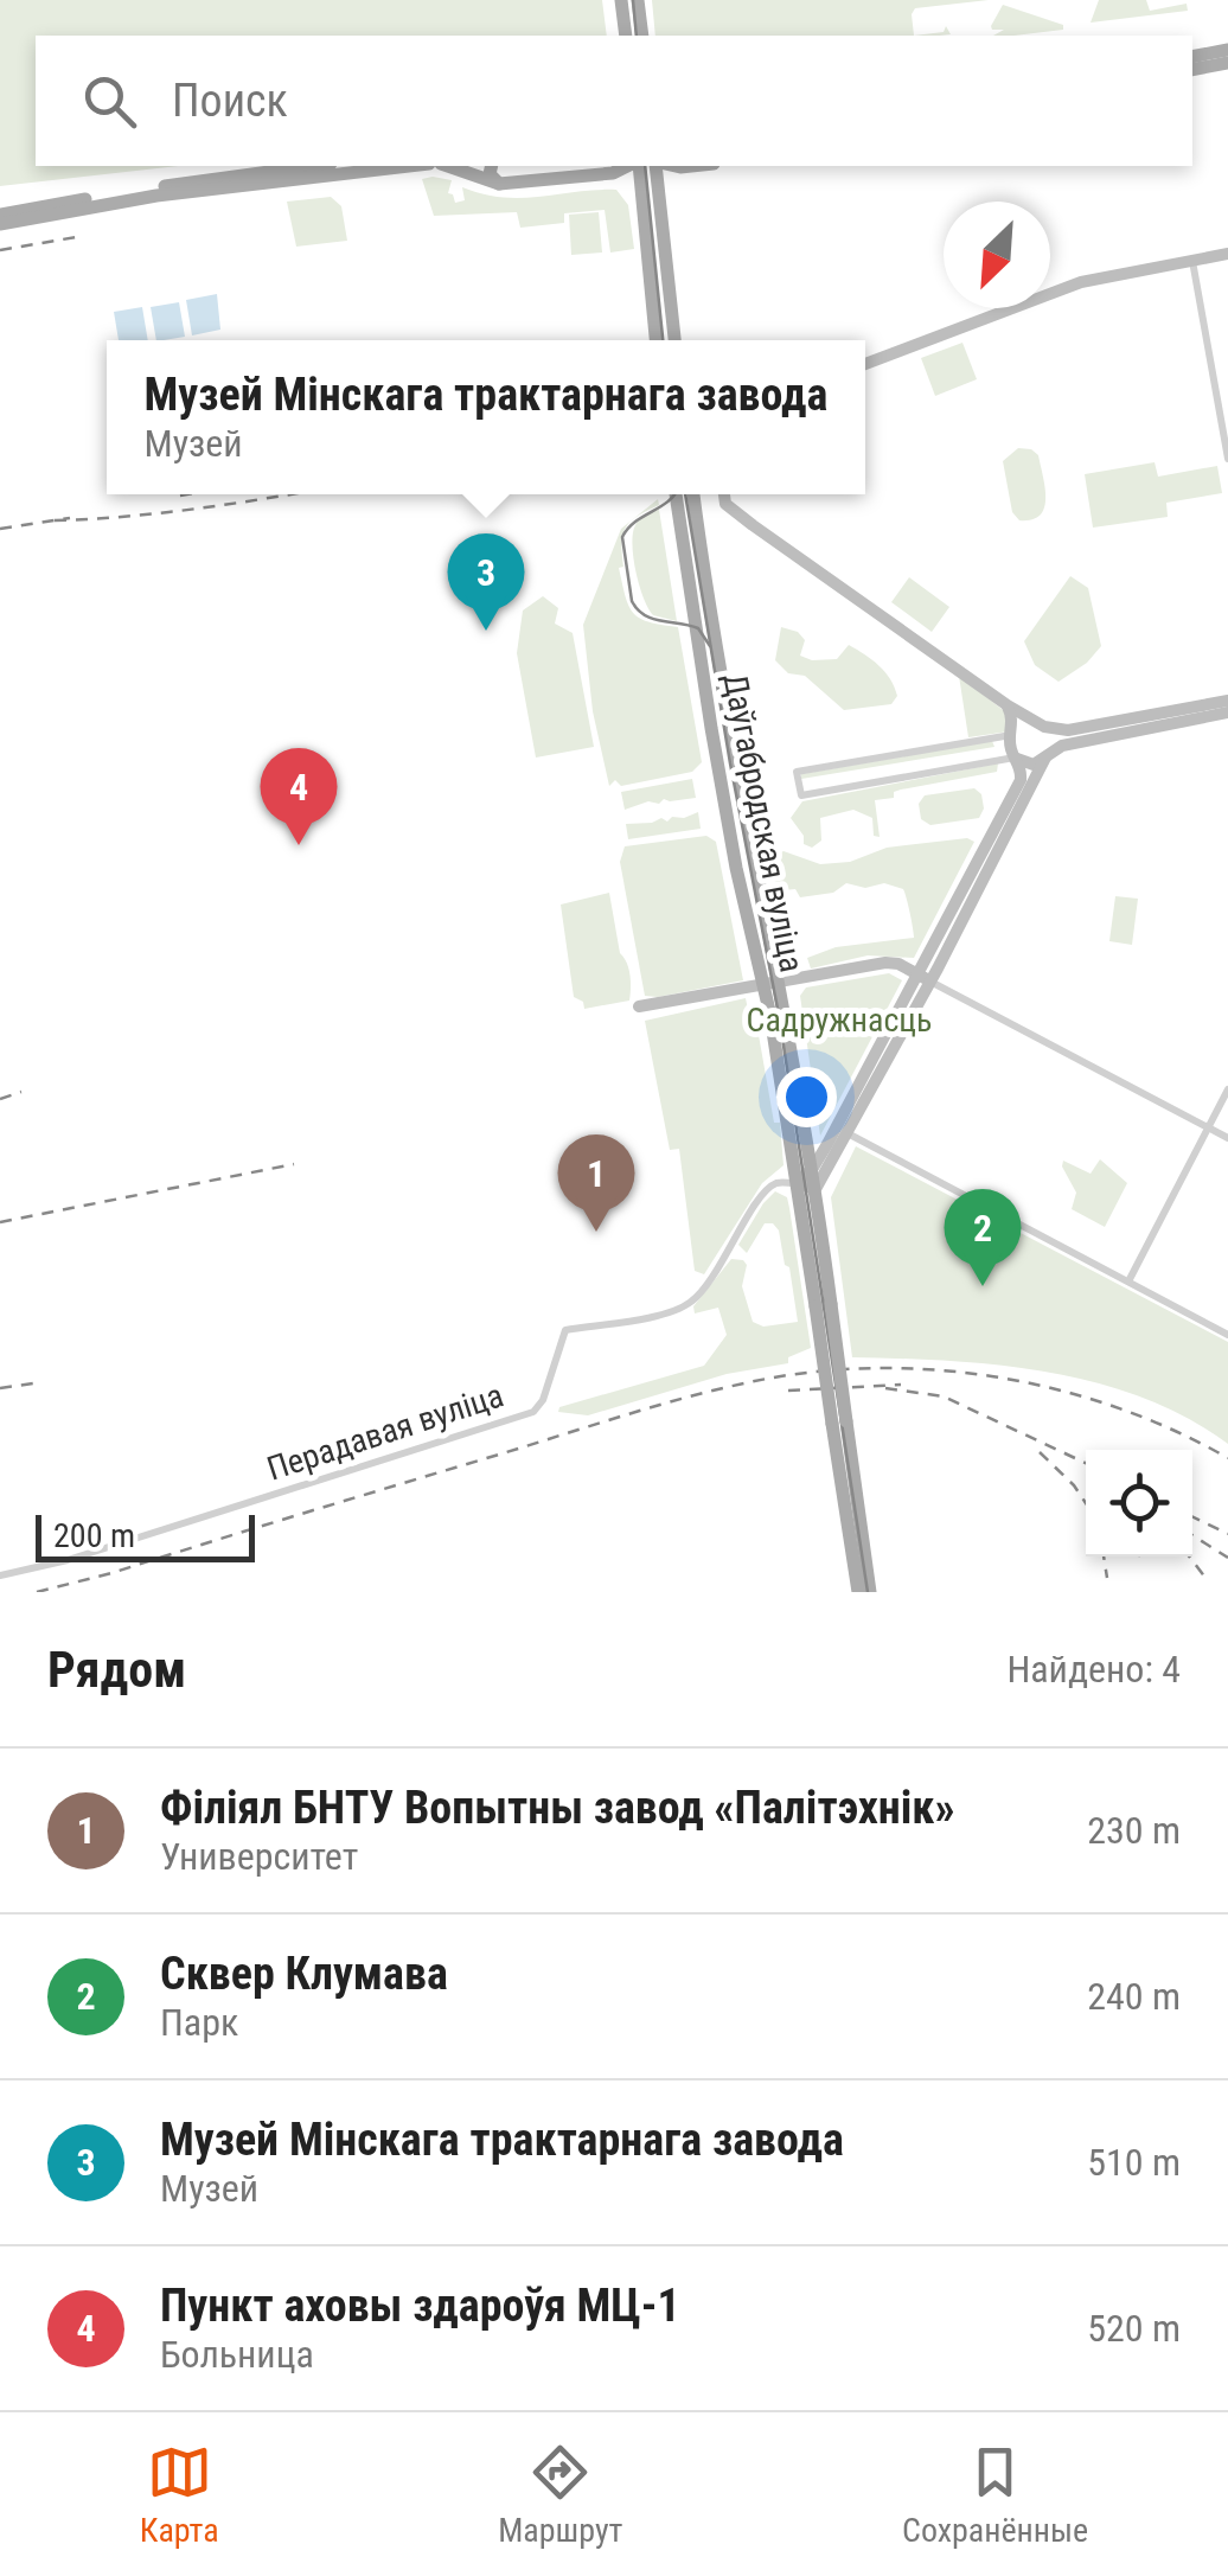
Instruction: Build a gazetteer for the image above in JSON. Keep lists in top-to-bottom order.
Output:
{
  "streets": {
    "main road": ["Даўгабродская вуліца"],
    "street": ["Перадавая вуліца"]
  },
  "crossings": [
    ["Даўгабродская вуліца", "Перадавая вуліца"]
  ],
  "parks": ["Садружнасць"],
  "scale_bar": "200 m",
  "north": "bottom left",
  "page": {
    "search": "Поиск",
    "popup": ["Музей Мінскага трактарнага завода", "Музей"],
    "pins": [
      "3",
      "4",
      "1",
      "2"
    ],
    "scale": "200 m",
    "heading": ["Рядом", "Найдено: 4"],
    "list": [
      {
        "mark": "1",
        "name": "Філіял БНТУ Вопытны завод «Палітэхнік»",
        "note": "Университет",
        "value": "230 m"
      },
      {
        "mark": "2",
        "name": "Сквер Клумава",
        "note": "Парк",
        "value": "240 m"
      },
      {
        "mark": "3",
        "name": "Музей Мінскага трактарнага завода",
        "note": "Музей",
        "value": "510 m"
      },
      {
        "mark": "4",
        "name": "Пункт аховы здароўя МЦ-1",
        "note": "Больница",
        "value": "520 m"
      }
    ],
    "nav": ["Карта", "Маршрут", "Сохранённые"]
  }
}
